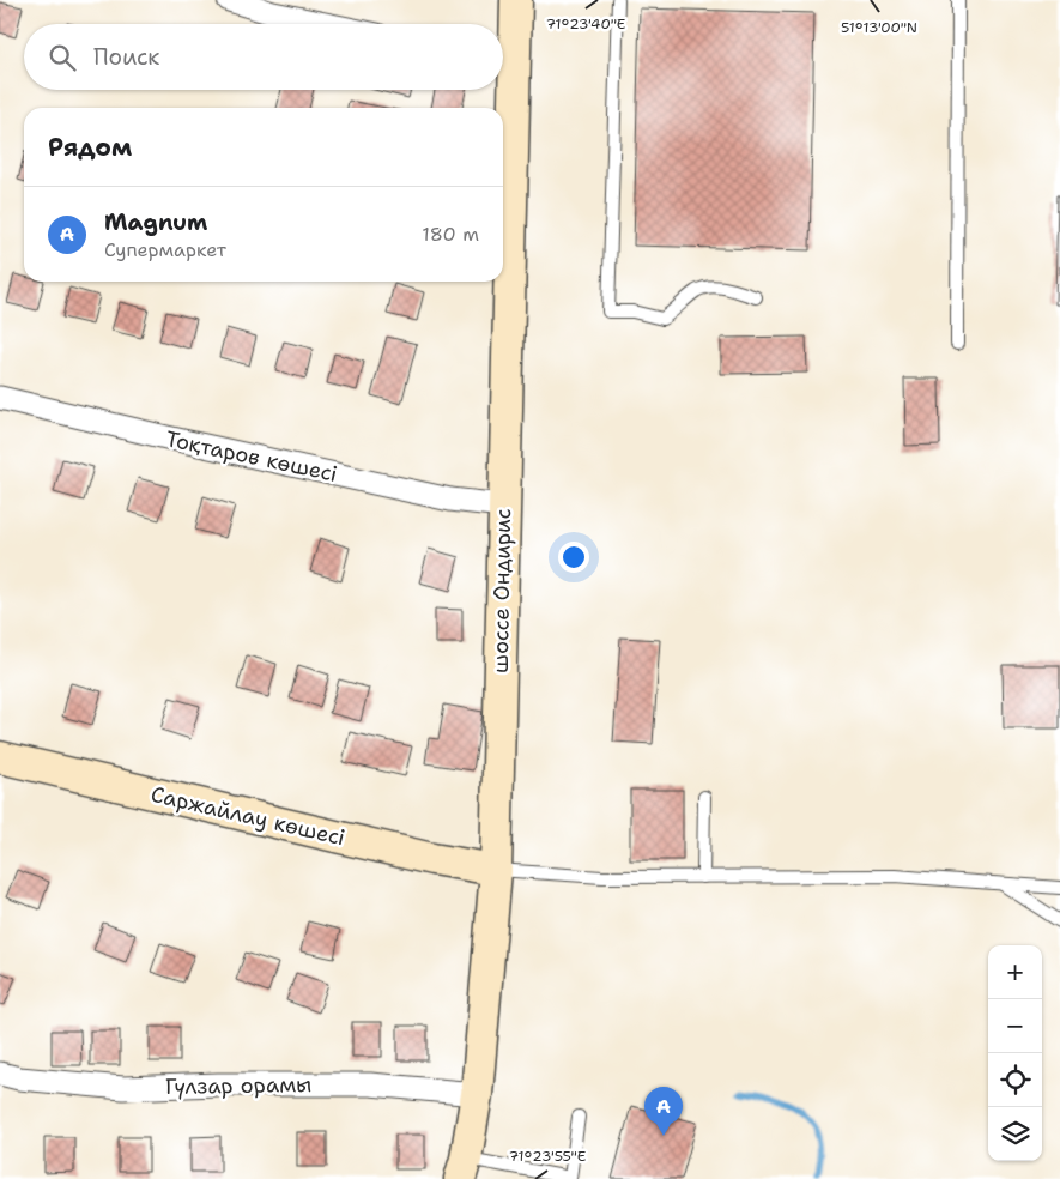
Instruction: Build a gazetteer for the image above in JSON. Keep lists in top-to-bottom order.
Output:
{
  "streets": {
    "main road": ["шоссе Ондирис", "Саржайлау көшесі"],
    "street": ["Тоқтаров көшесі", "Гүлзар орамы"]
  },
  "crossings": [
    ["Тоқтаров көшесі", "шоссе Ондирис"],
    ["шоссе Ондирис", "Саржайлау көшесі"],
    ["шоссе Ондирис", "Гүлзар орамы"]
  ],
  "page": {
    "search": "Поиск",
    "heading": "Рядом",
    "list": [
      {
        "mark": "A",
        "name": "Magnum",
        "note": "Супермаркет",
        "value": "180 m"
      }
    ],
    "map_buttons": ["+", "−"],
    "pins": "A"
  },
  "coordinates": ["71°23'40\"E", "51°13'00\"N", "71°23'55\"E"]
}
